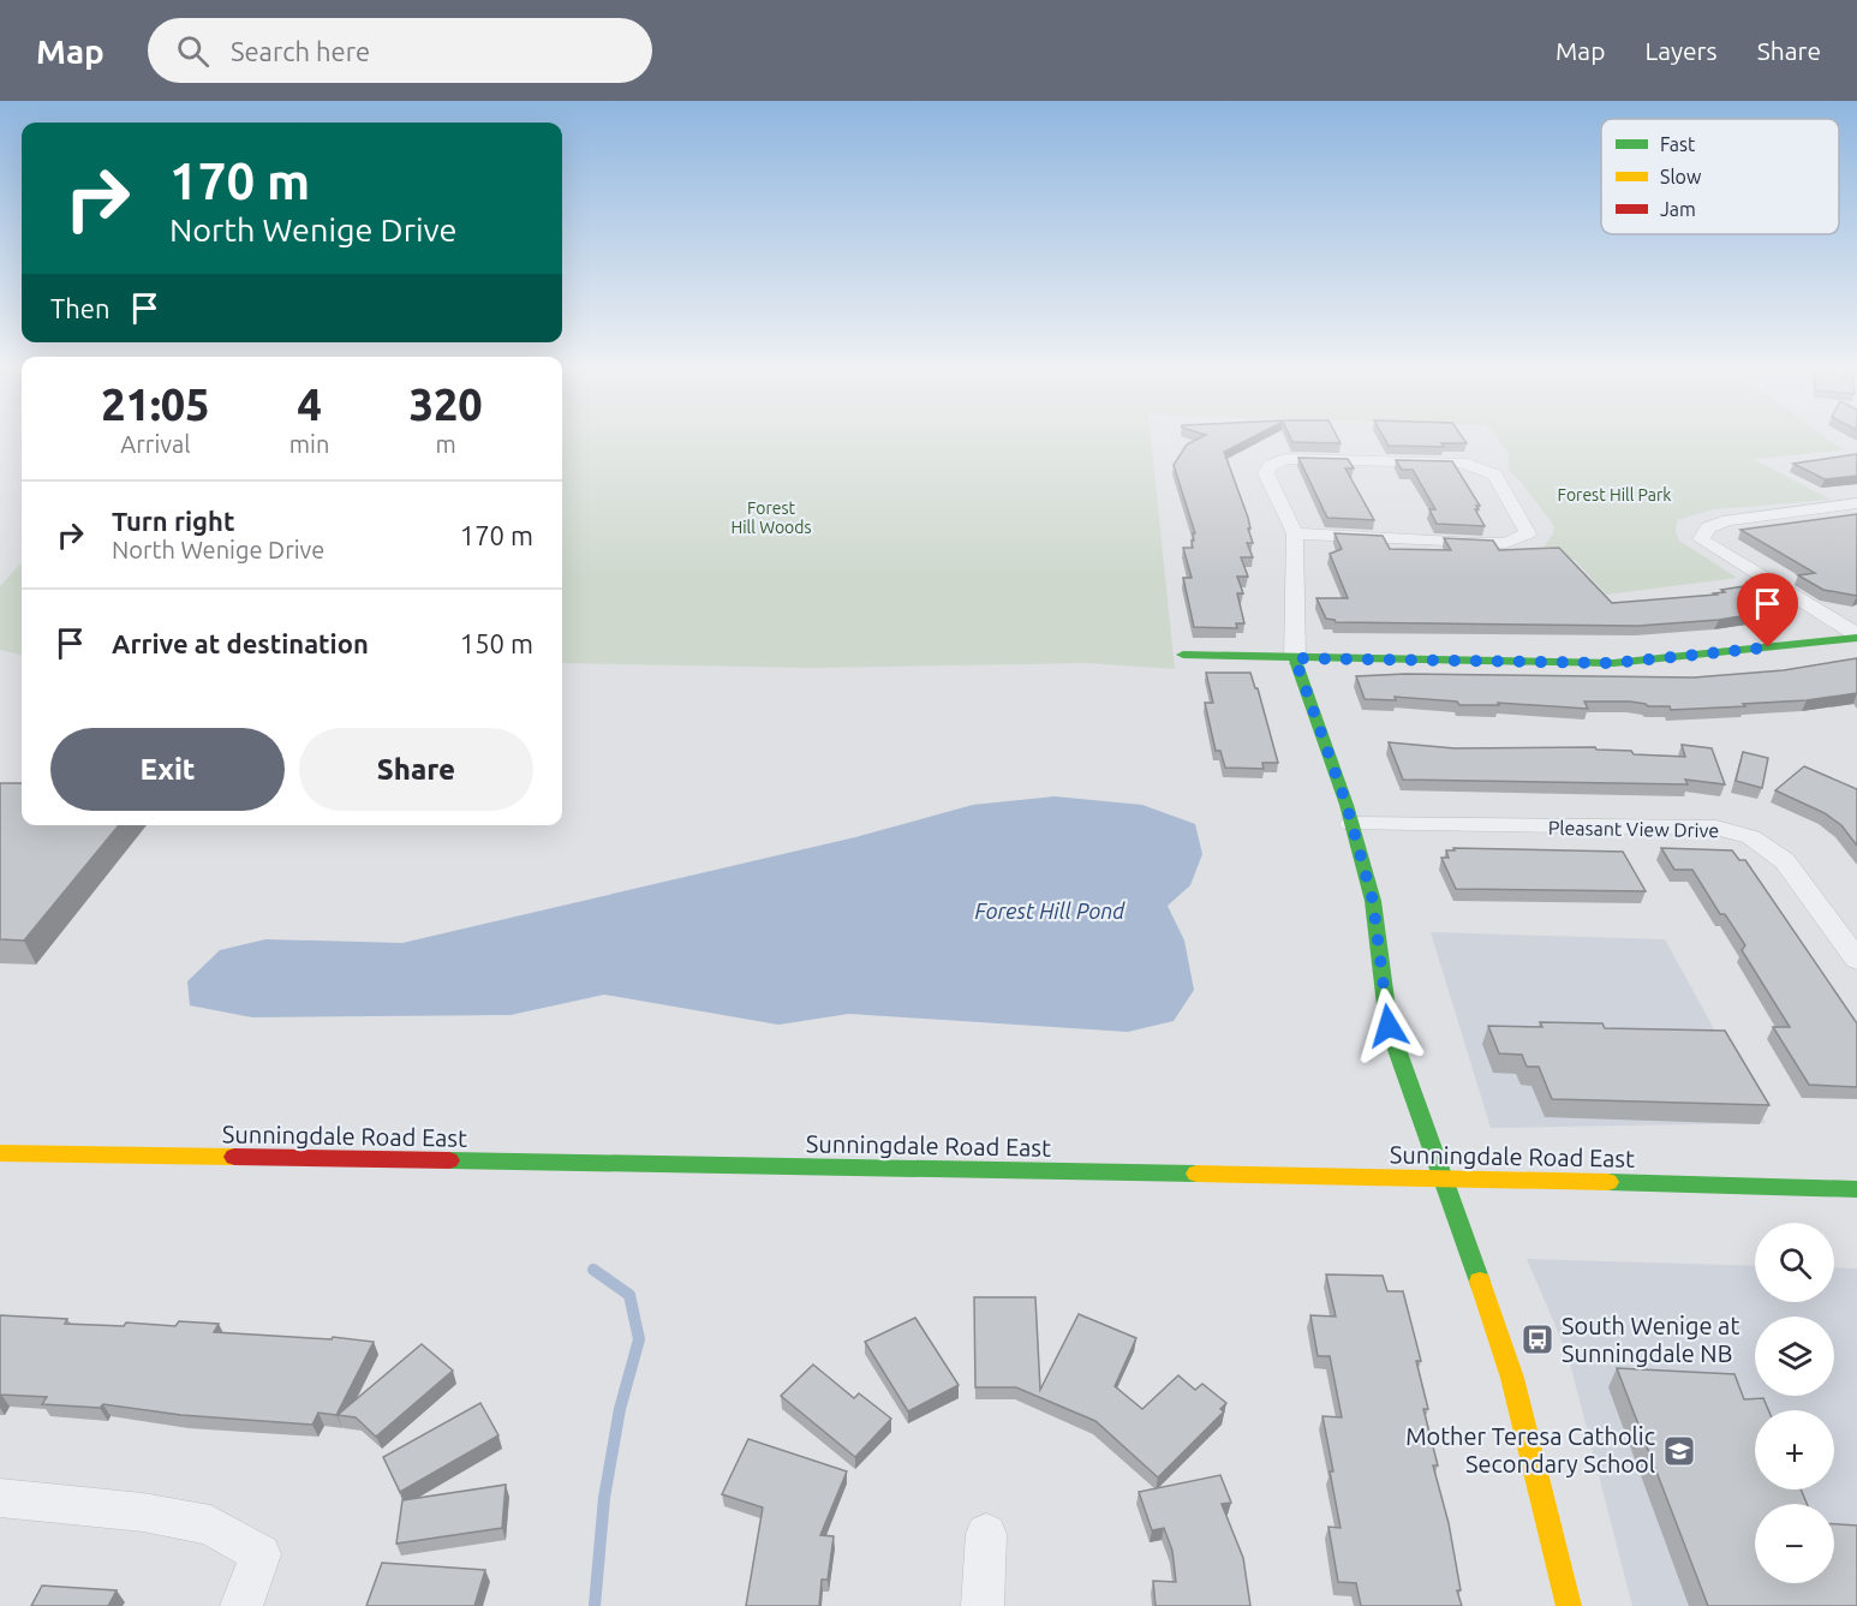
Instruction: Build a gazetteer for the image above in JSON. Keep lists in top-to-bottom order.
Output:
{
  "streets": {
    "street": ["Pleasant View Drive", "Sunningdale Road East"]
  },
  "water": ["Forest Hill Pond"],
  "parks": ["Forest Hill Park", "Forest Hill Woods"],
  "places": {
    "bus stop": ["South Wenige at Sunningdale NB"],
    "school or university": ["Mother Teresa Catholic Secondary School"]
  },
  "legend": ["Fast", "Slow", "Jam"],
  "page": {
    "header": "Map",
    "search": "Search here",
    "nav": ["Map", "Layers", "Share"],
    "turn": ["170 m", "North Wenige Drive"],
    "then": "Then",
    "eta": [
      "21:05",
      "Arrival",
      "4",
      "min",
      "320",
      "m"
    ],
    "list": [
      {
        "name": "Turn right",
        "note": "North Wenige Drive",
        "value": "170 m"
      },
      {
        "name": "Arrive at destination",
        "value": "150 m"
      }
    ],
    "buttons": ["Exit", "Share"],
    "map_buttons": ["+", "−"]
  }
}
